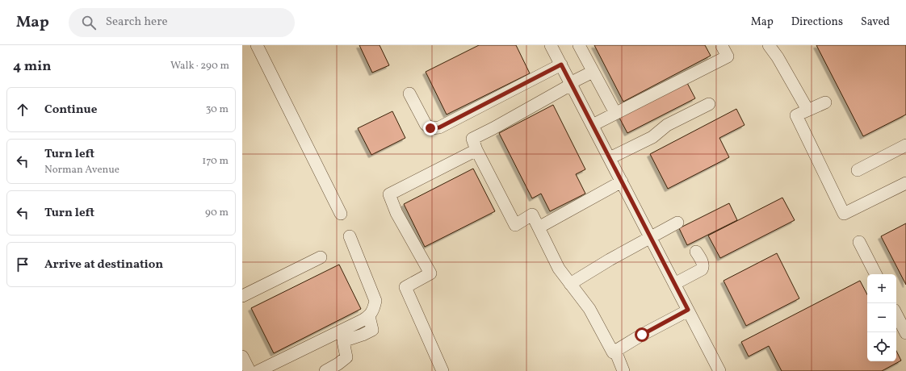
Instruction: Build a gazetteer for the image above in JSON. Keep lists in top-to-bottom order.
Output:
{
  "page": {
    "header": "Map",
    "search": "Search here",
    "nav": ["Map", "Directions", "Saved"],
    "heading": ["4 min", "Walk · 290 m"],
    "list": [
      ["Continue", "30 m"],
      ["Turn left", "Norman Avenue", "170 m"],
      ["Turn left", "90 m"],
      "Arrive at destination"
    ],
    "map_buttons": ["+", "−"]
  }
}
